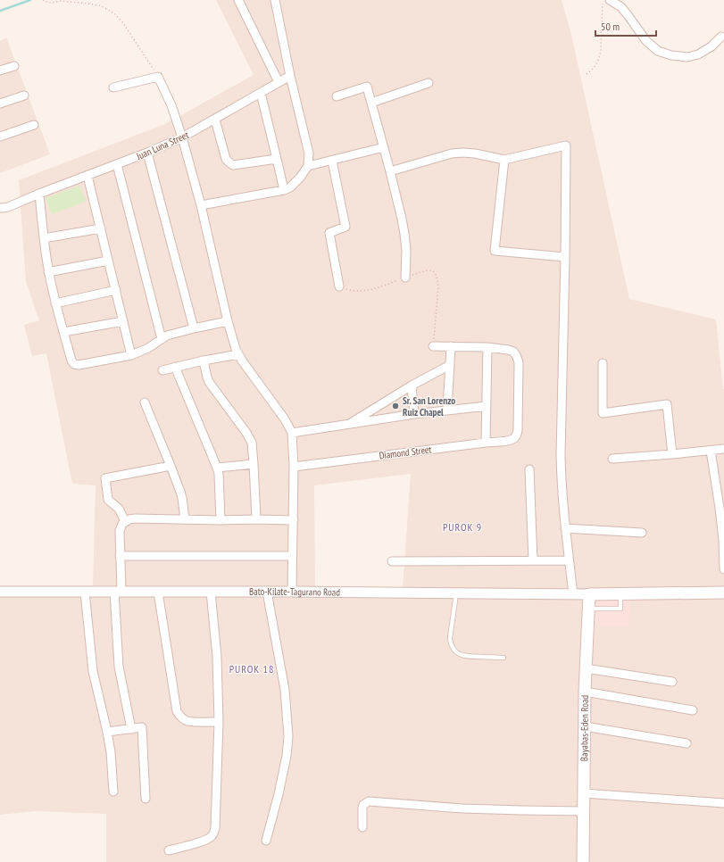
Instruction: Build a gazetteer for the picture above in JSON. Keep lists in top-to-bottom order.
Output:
{
  "streets": {
    "main road": ["Bayabas-Eden Road"],
    "street": ["Juan Luna Street", "Diamond Street", "Bato-Kilate-Tagurano Road"]
  },
  "crossings": [
    ["Bato-Kilate-Tagurano Road", "Bayabas-Eden Road"]
  ],
  "districts": ["PUROK 9", "PUROK 18"],
  "places": ["Sr. San Lorenzo Ruiz Chapel"],
  "scale_bar": "50 m"
}
